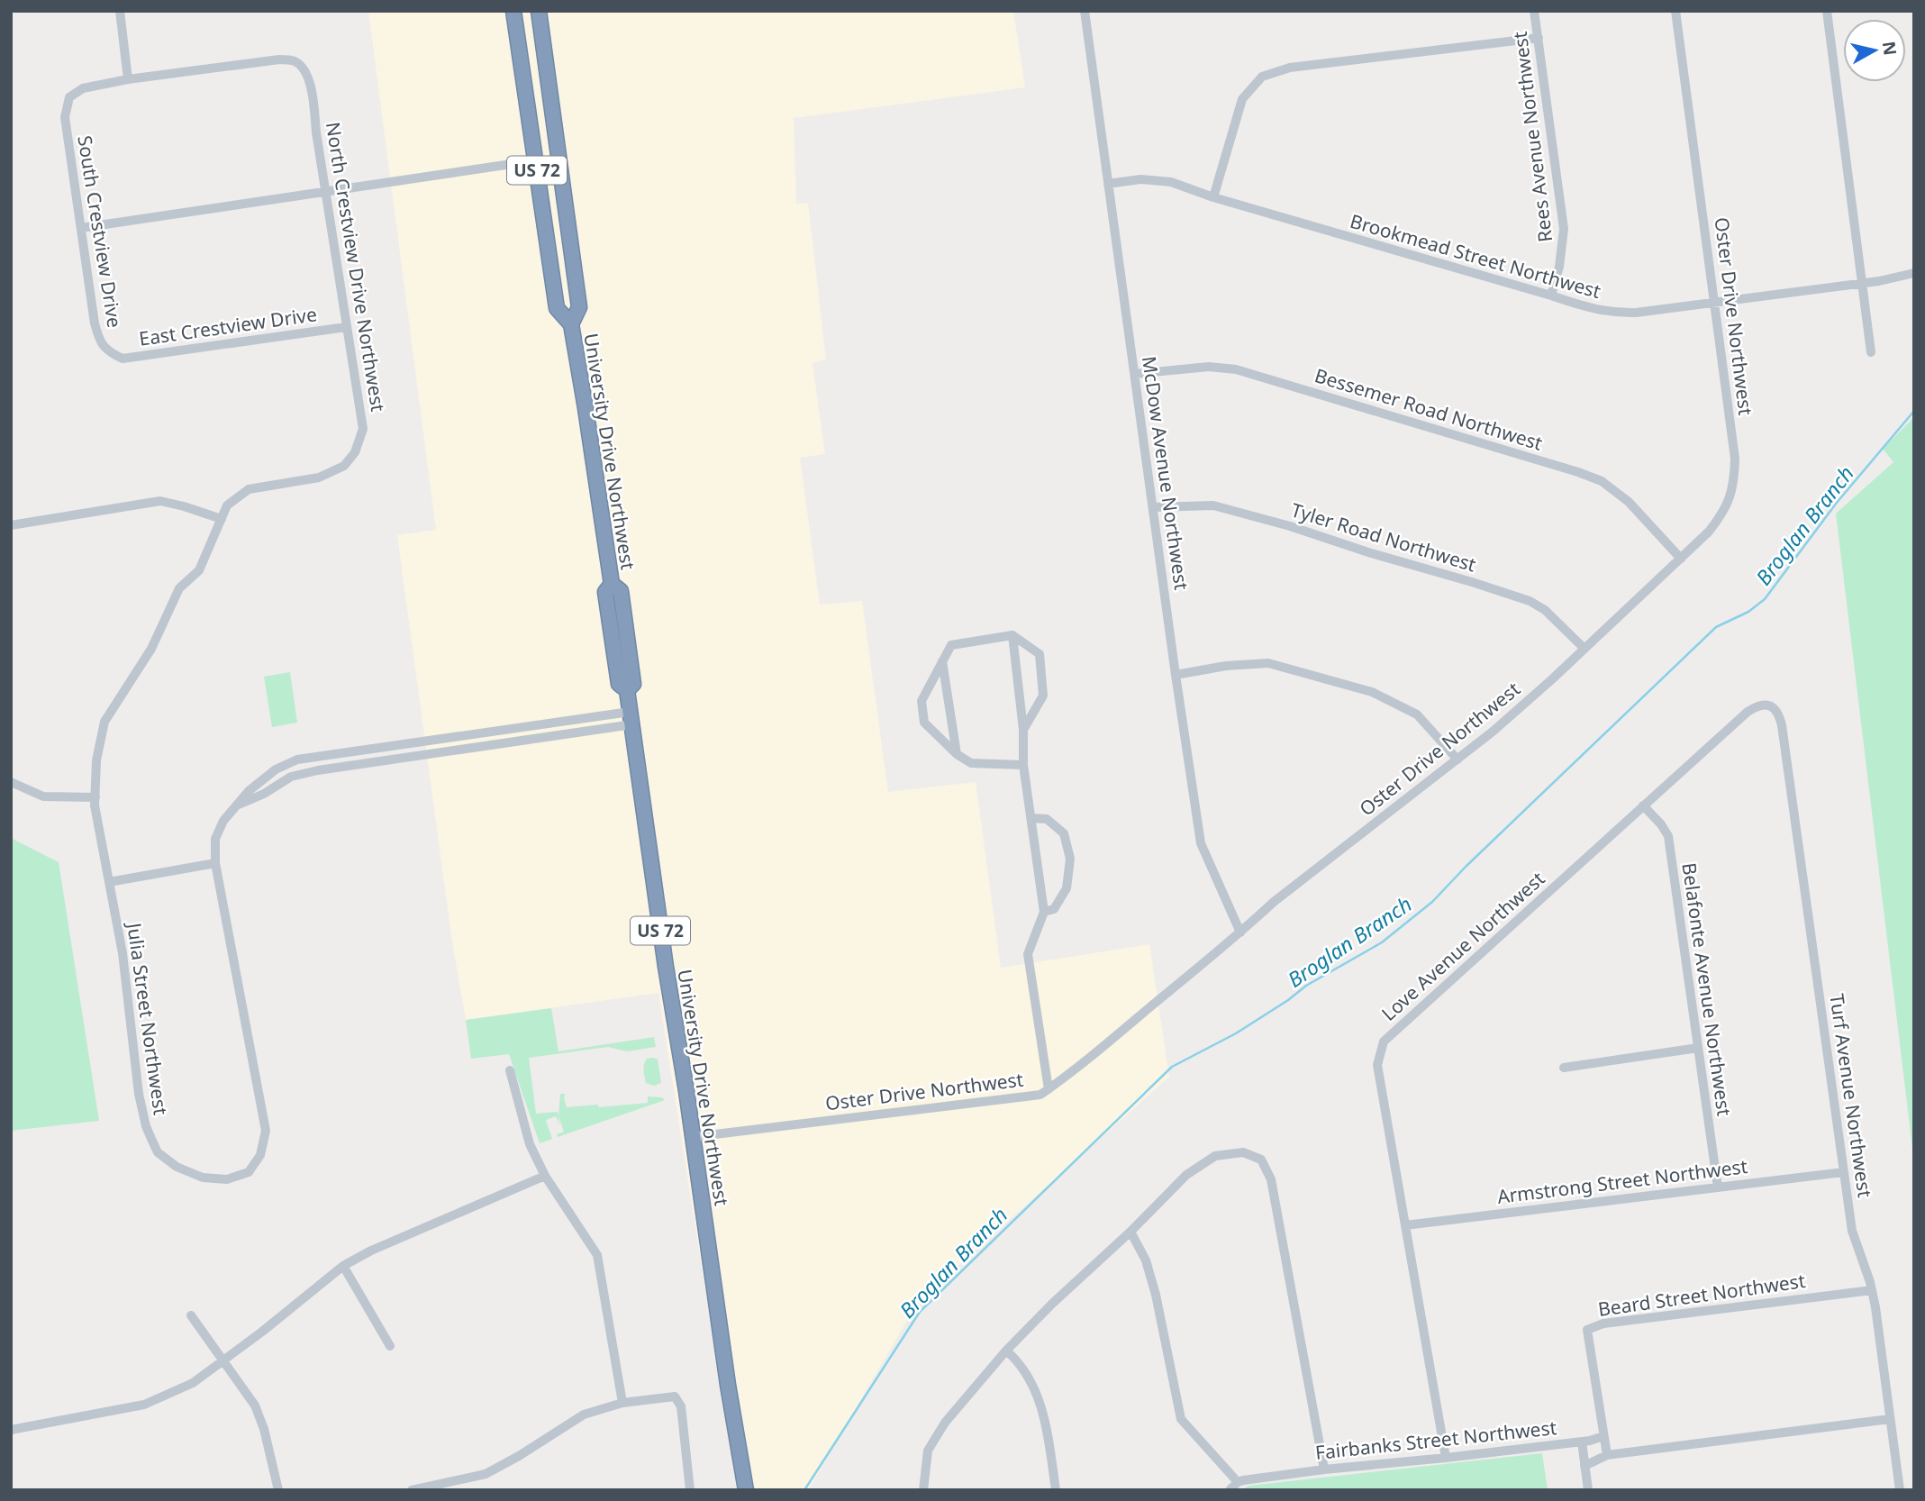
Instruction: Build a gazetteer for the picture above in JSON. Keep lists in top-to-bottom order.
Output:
{
  "streets": {
    "highway": ["US 72", "University Drive Northwest"],
    "street": [
      "Rees Avenue Northwest",
      "South Crestview Drive",
      "Brookmead Street Northwest",
      "North Crestview Drive Northwest",
      "Oster Drive Northwest",
      "East Crestview Drive",
      "Bessemer Road Northwest",
      "McDow Avenue Northwest",
      "Tyler Road Northwest",
      "Love Avenue Northwest",
      "Belafonte Avenue Northwest",
      "Julia Street Northwest",
      "Turf Avenue Northwest",
      "Armstrong Street Northwest",
      "Beard Street Northwest",
      "Fairbanks Street Northwest"
    ]
  },
  "crossings": [
    ["Rees Avenue Northwest", "Brookmead Street Northwest"],
    ["South Crestview Drive", "North Crestview Drive Northwest"],
    ["South Crestview Drive", "East Crestview Drive"],
    ["Brookmead Street Northwest", "Oster Drive Northwest"],
    ["Brookmead Street Northwest", "McDow Avenue Northwest"],
    ["North Crestview Drive Northwest", "East Crestview Drive"],
    ["North Crestview Drive Northwest", "Julia Street Northwest"],
    ["Oster Drive Northwest", "Bessemer Road Northwest"],
    ["Oster Drive Northwest", "University Drive Northwest"],
    ["Oster Drive Northwest", "McDow Avenue Northwest"],
    ["Oster Drive Northwest", "Tyler Road Northwest"],
    ["Bessemer Road Northwest", "McDow Avenue Northwest"],
    ["University Drive Northwest", "Julia Street Northwest"],
    ["McDow Avenue Northwest", "Tyler Road Northwest"],
    ["Love Avenue Northwest", "Belafonte Avenue Northwest"],
    ["Love Avenue Northwest", "Turf Avenue Northwest"],
    ["Love Avenue Northwest", "Armstrong Street Northwest"],
    ["Love Avenue Northwest", "Fairbanks Street Northwest"],
    ["Belafonte Avenue Northwest", "Armstrong Street Northwest"],
    ["Turf Avenue Northwest", "Armstrong Street Northwest"],
    ["Turf Avenue Northwest", "Beard Street Northwest"]
  ],
  "water": ["Broglan Branch"],
  "north": "right"
}
